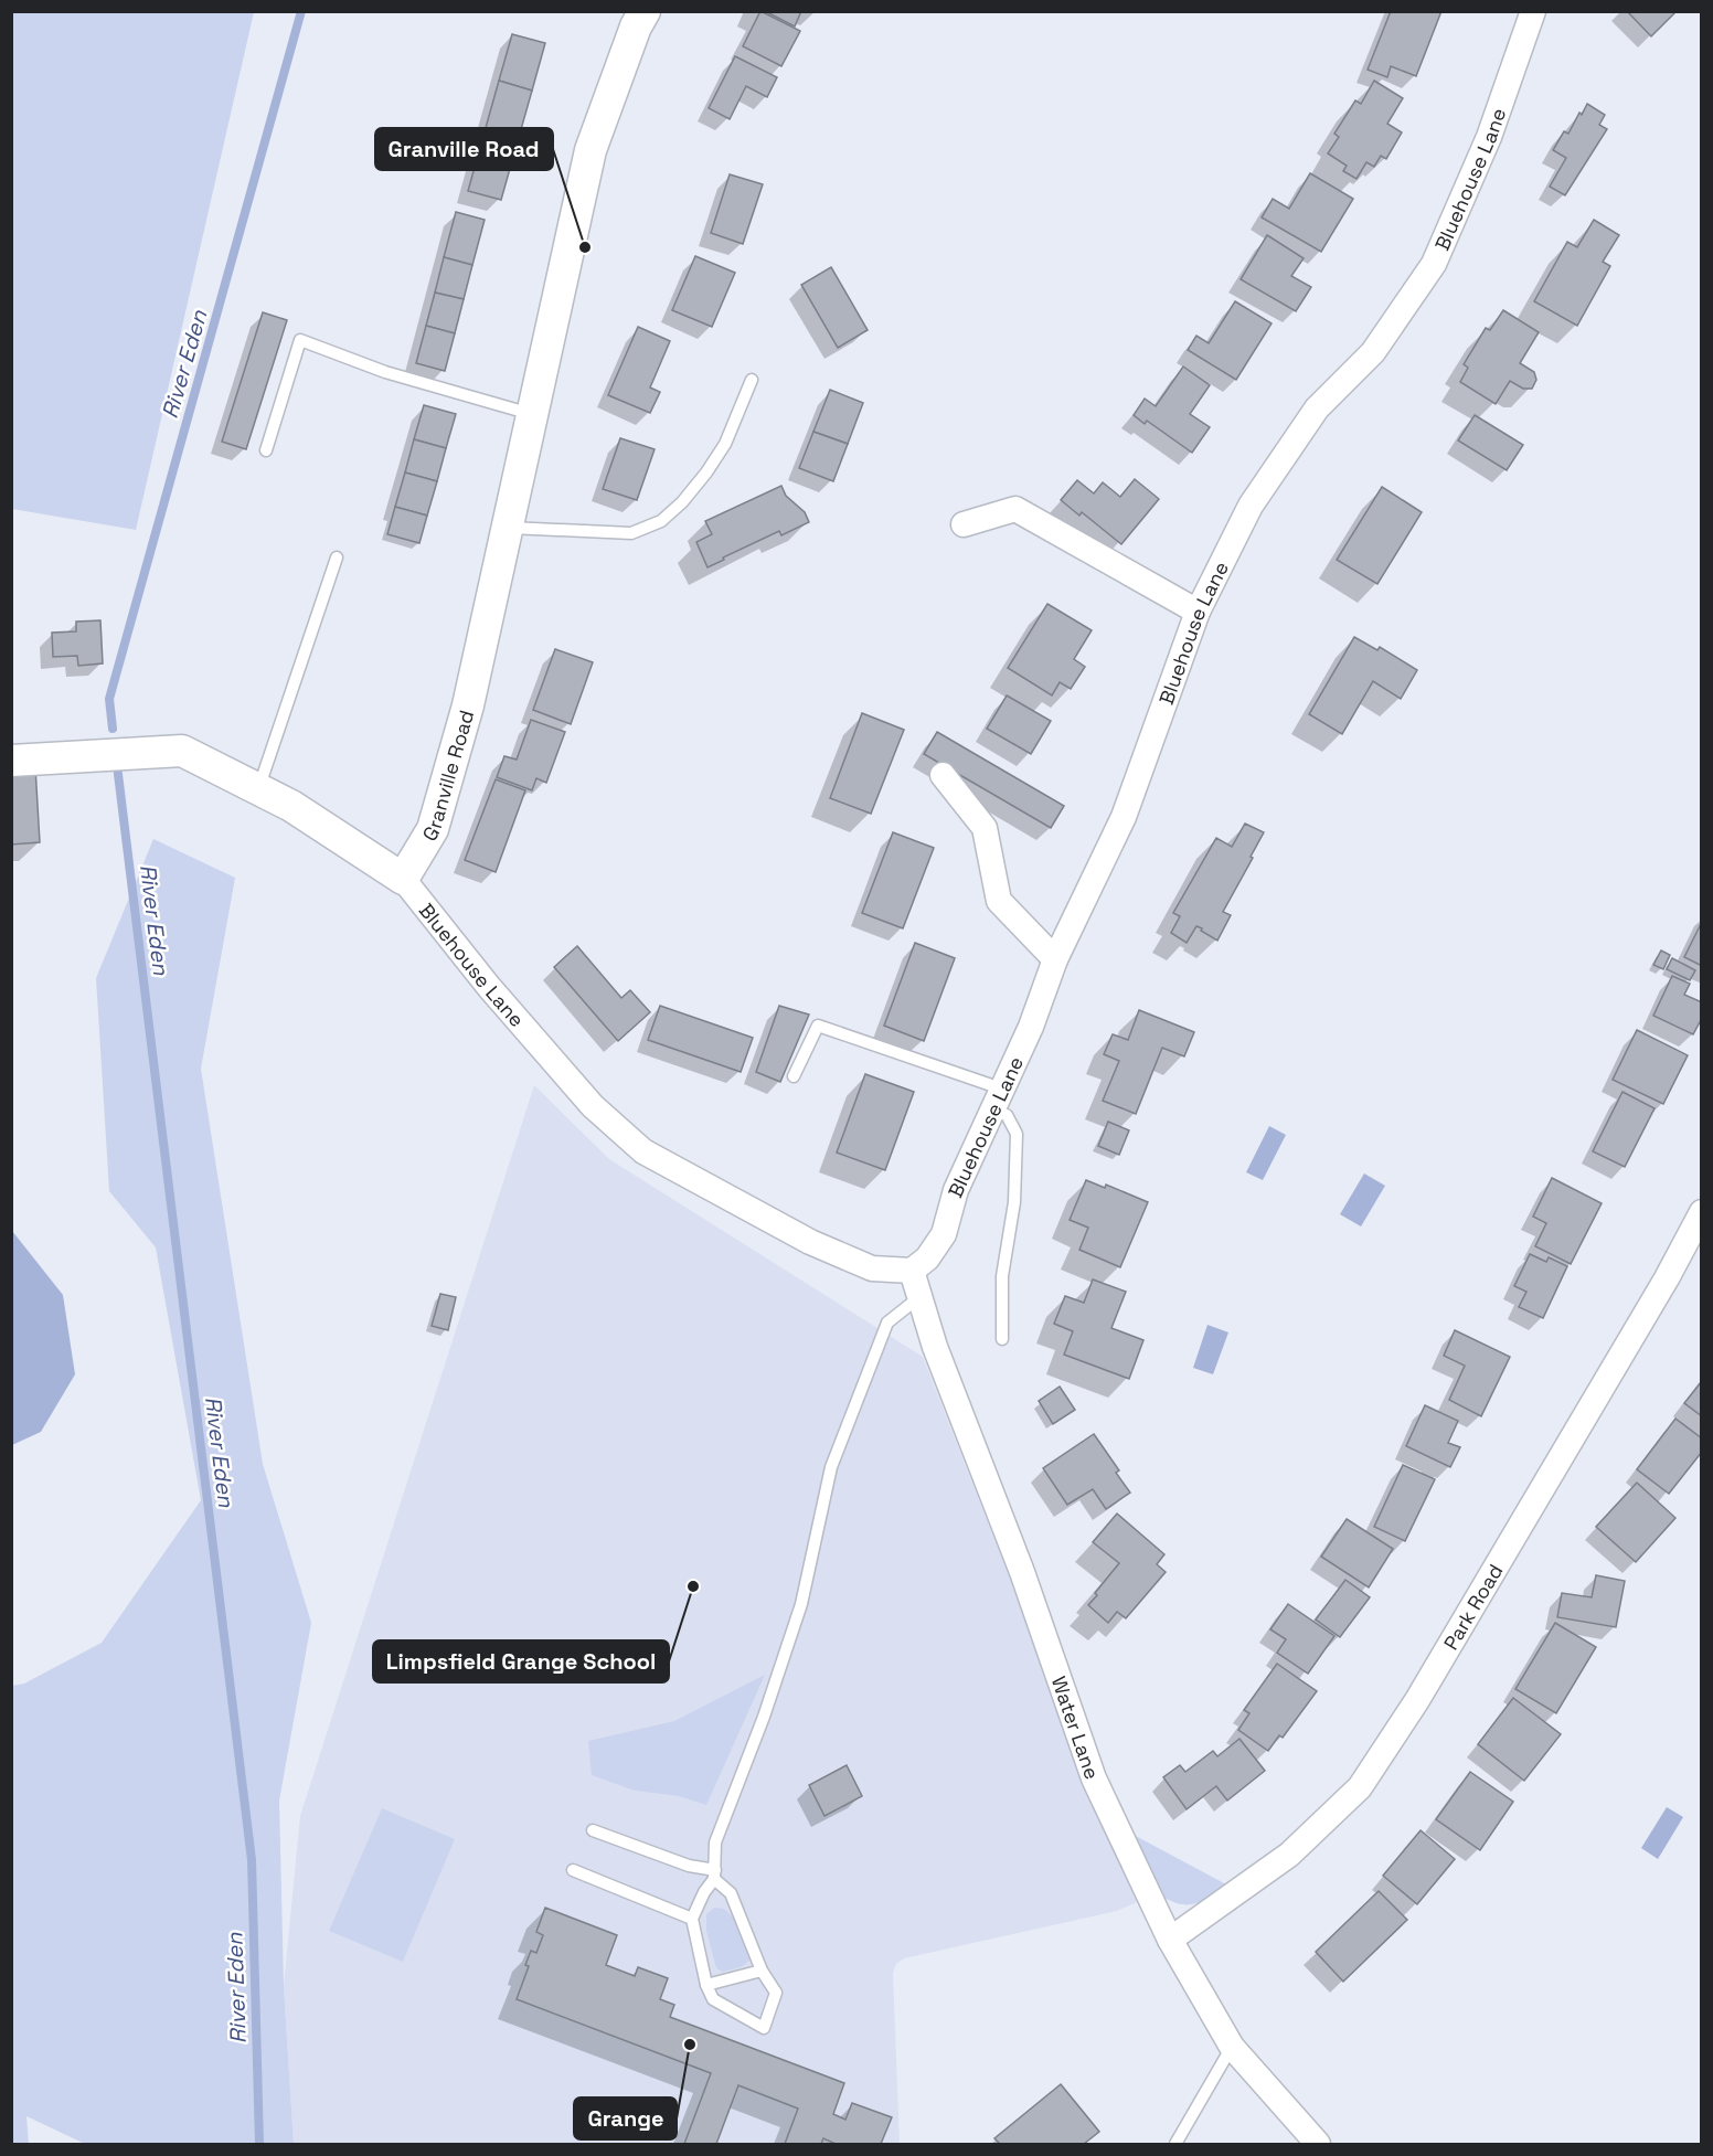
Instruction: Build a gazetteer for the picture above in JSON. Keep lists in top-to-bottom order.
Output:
{
  "streets": {
    "street": [
      "Bluehouse Lane",
      "Granville Road",
      "Park Road",
      "Water Lane"
    ]
  },
  "crossings": [
    ["Bluehouse Lane", "Granville Road"],
    ["Bluehouse Lane", "Water Lane"],
    ["Park Road", "Water Lane"]
  ],
  "water": ["River Eden"],
  "places": ["Granville Road", "Limpsfield Grange School", "Grange"]
}
